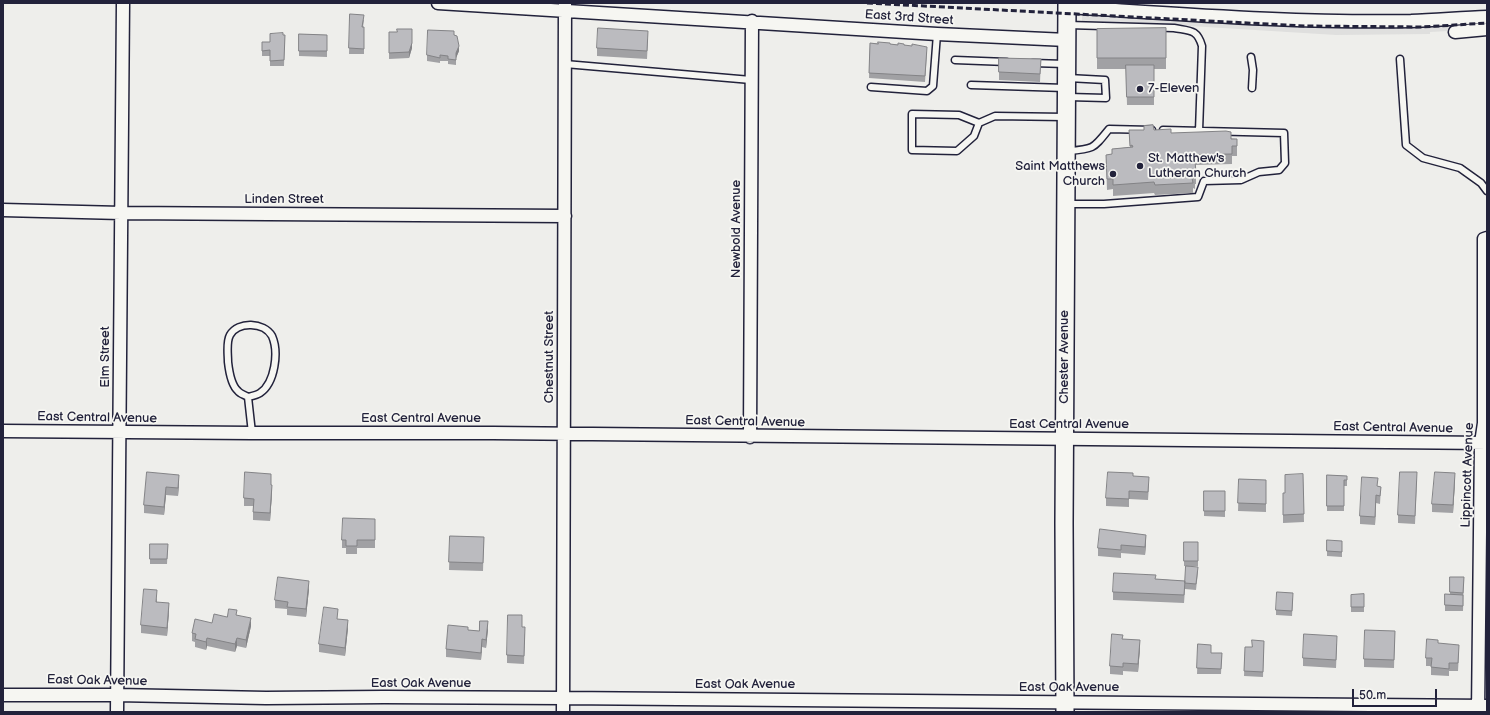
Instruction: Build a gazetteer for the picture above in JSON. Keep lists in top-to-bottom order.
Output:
{
  "streets": {
    "main road": ["Chester Avenue"],
    "street": [
      "East 3rd Street",
      "Linden Street",
      "Newbold Avenue",
      "Elm Street",
      "Chestnut Street",
      "East Central Avenue",
      "Lippincott Avenue",
      "East Oak Avenue"
    ]
  },
  "crossings": [
    ["East 3rd Street", "Newbold Avenue"],
    ["East 3rd Street", "Chestnut Street"],
    ["East 3rd Street", "Chester Avenue"],
    ["Linden Street", "Elm Street"],
    ["Linden Street", "Chestnut Street"],
    ["Newbold Avenue", "East Central Avenue"],
    ["Elm Street", "East Central Avenue"],
    ["Elm Street", "East Oak Avenue"],
    ["Chestnut Street", "East Central Avenue"],
    ["Chestnut Street", "East Oak Avenue"],
    ["Chester Avenue", "East Central Avenue"],
    ["Chester Avenue", "East Oak Avenue"],
    ["East Central Avenue", "Lippincott Avenue"],
    ["Lippincott Avenue", "East Oak Avenue"]
  ],
  "places": ["7-Eleven", "St. Matthew's Lutheran Church", "Saint Matthews Church"],
  "scale_bar": "50 m"
}
